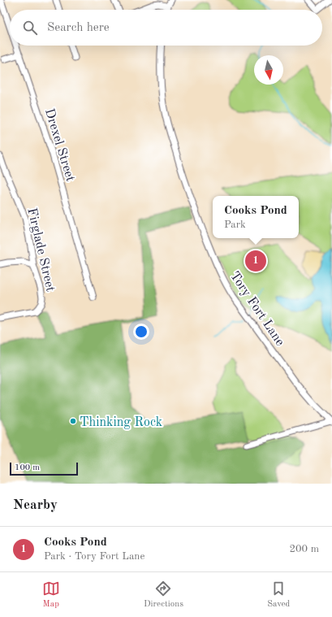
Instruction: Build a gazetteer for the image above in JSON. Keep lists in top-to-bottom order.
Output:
{
  "streets": {
    "street": ["Drexel Street", "Firglade Street", "Tory Fort Lane"]
  },
  "places": ["Thinking Rock"],
  "scale_bar": "100 m",
  "north": "bottom",
  "page": {
    "search": "Search here",
    "popup": ["Cooks Pond", "Park"],
    "pins": "1",
    "scale": "100 m",
    "heading": "Nearby",
    "list": [
      {
        "mark": "1",
        "name": "Cooks Pond",
        "note": "Park · Tory Fort Lane",
        "value": "200 m"
      }
    ],
    "nav": ["Map", "Directions", "Saved"]
  }
}
